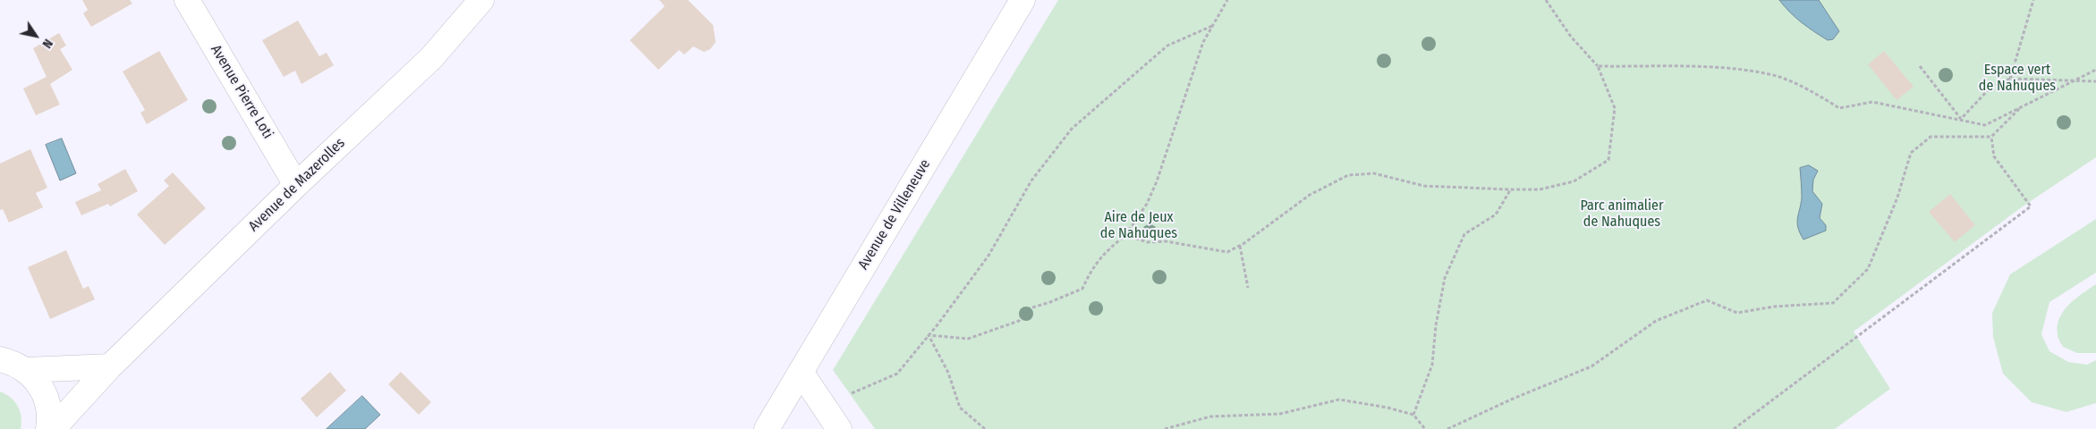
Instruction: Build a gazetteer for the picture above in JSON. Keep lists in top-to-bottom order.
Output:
{
  "streets": {
    "street": ["Avenue Pierre Loti", "Avenue de Mazerolles", "Avenue de Villeneuve"]
  },
  "crossings": [
    ["Avenue Pierre Loti", "Avenue de Mazerolles"]
  ],
  "parks": ["Espace vert de Nahuques", "Parc animalier de Nahuques", "Aire de Jeux de Nahuques"],
  "north": "bottom right"
}
